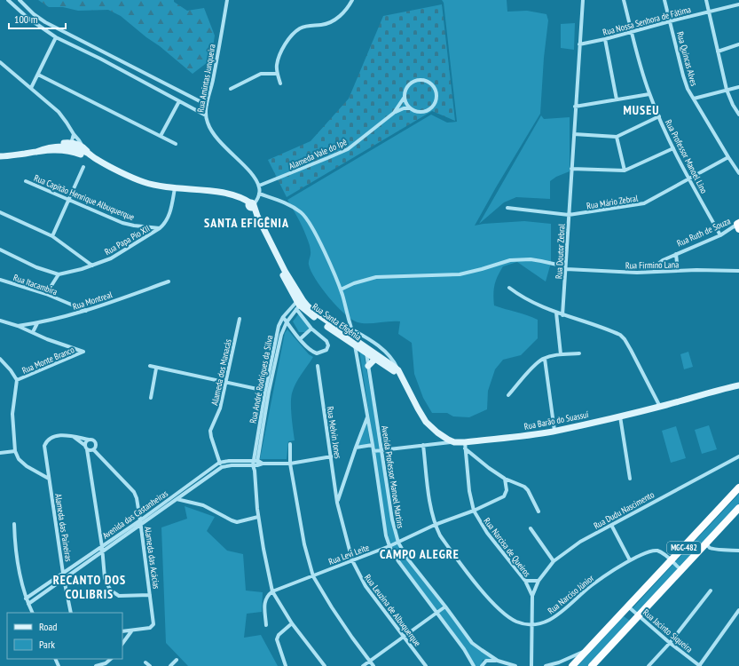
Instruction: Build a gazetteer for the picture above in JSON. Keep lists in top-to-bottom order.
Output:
{
  "streets": {
    "highway": ["MGC-482"],
    "main road": ["Rua Santa Efigênia", "Rua Barão do Suassuí"],
    "street": [
      "Rua Nossa Senhora de Fátima",
      "Rua Quincas Alves",
      "Rua Amintas Junqueira",
      "Alameda Vale do Ipê",
      "Rua Professor Manoel Lino",
      "Rua Capitão Henrique Albuquerque",
      "Rua Mário Zebral",
      "Rua Ruth de Souza",
      "Rua Papa Pio XII",
      "Rua Doutor Zebral",
      "Rua Firmino Lana",
      "Rua Itacambira",
      "Rua Montreal",
      "Rua Monte Branco",
      "Alameda dos Manacás",
      "Rua André Rodrigues da Silva",
      "Rua Melvin Jones",
      "Avenida Professor Manoel Martins",
      "Rua Dudu Nascimento",
      "Avenida das Castanheiras",
      "Alameda das Paineiras",
      "Rua Narcisa de Queiros",
      "Rua Levi Leite",
      "Alameda das Acácias",
      "Rua Narciso Júnior",
      "Rua Leuzina de Albuquerque",
      "Rua Jacinto Siqueira"
    ]
  },
  "crossings": [
    ["Rua Nossa Senhora de Fátima", "Rua Quincas Alves"],
    ["Rua Nossa Senhora de Fátima", "Rua Professor Manoel Lino"],
    ["Rua Nossa Senhora de Fátima", "Rua Doutor Zebral"],
    ["Rua Quincas Alves", "Rua Mário Zebral"],
    ["Rua Amintas Junqueira", "Alameda Vale do Ipê"],
    ["Rua Professor Manoel Lino", "Rua Mário Zebral"],
    ["Rua Professor Manoel Lino", "Rua Ruth de Souza"],
    ["Rua Capitão Henrique Albuquerque", "Rua Papa Pio XII"],
    ["Rua Mário Zebral", "Rua Doutor Zebral"],
    ["Rua Ruth de Souza", "Rua Firmino Lana"],
    ["Rua Doutor Zebral", "Rua Firmino Lana"],
    ["Rua Firmino Lana", "Avenida Professor Manoel Martins"],
    ["Rua Itacambira", "Rua Montreal"],
    ["Rua Santa Efigênia", "Rua André Rodrigues da Silva"],
    ["Rua Santa Efigênia", "Rua Barão do Suassuí"],
    ["Rua Santa Efigênia", "Avenida Professor Manoel Martins"],
    ["Alameda dos Manacás", "Avenida das Castanheiras"],
    ["Rua André Rodrigues da Silva", "Avenida das Castanheiras"],
    ["Rua André Rodrigues da Silva", "Rua Levi Leite"],
    ["Rua Barão do Suassuí", "Avenida Professor Manoel Martins"],
    ["Rua Barão do Suassuí", "Rua Narcisa de Queiros"],
    ["Rua Barão do Suassuí", "Rua Narciso Júnior"],
    ["Rua Melvin Jones", "Avenida Professor Manoel Martins"],
    ["Rua Melvin Jones", "Rua Levi Leite"],
    ["Rua Melvin Jones", "Rua Leuzina de Albuquerque"],
    ["Avenida Professor Manoel Martins", "Rua Levi Leite"],
    ["Rua Dudu Nascimento", "Rua Narcisa de Queiros"],
    ["Avenida das Castanheiras", "Alameda das Paineiras"],
    ["Avenida das Castanheiras", "Alameda das Acácias"],
    ["Rua Narcisa de Queiros", "Rua Levi Leite"],
    ["MGC-482", "Rua Narciso Júnior"],
    ["MGC-482", "Rua Jacinto Siqueira"],
    ["Rua Levi Leite", "Rua Narciso Júnior"],
    ["Rua Levi Leite", "Rua Leuzina de Albuquerque"]
  ],
  "districts": [
    "MUSEU",
    "SANTA EFIGÊNIA",
    "CAMPO ALEGRE",
    "RECANTO DOS COLIBRIS"
  ],
  "legend": ["Road", "Park"],
  "scale_bar": "100 m"
}
